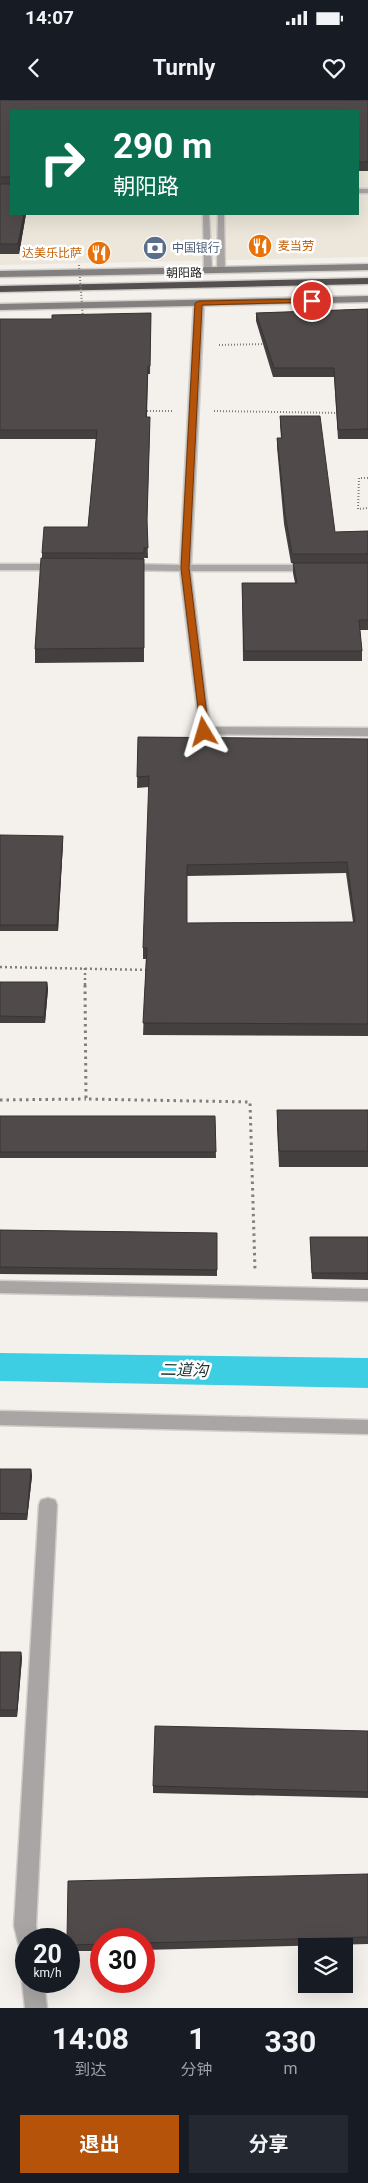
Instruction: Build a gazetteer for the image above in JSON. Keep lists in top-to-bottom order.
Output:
{
  "streets": {
    "highway": ["朝阳路"]
  },
  "water": ["二道沟"],
  "places": {
    "restaurant": ["麦当劳", "达美乐比萨"],
    "bank": ["中国银行"]
  },
  "page": {
    "status": "14:07",
    "header": "Turnly",
    "turn": ["290 m", "朝阳路"],
    "speed": "20 km/h",
    "limit": "30",
    "eta": [
      "14:08",
      "到达",
      "1",
      "分钟",
      "330",
      "m"
    ],
    "buttons": ["退出", "分享"]
  }
}
